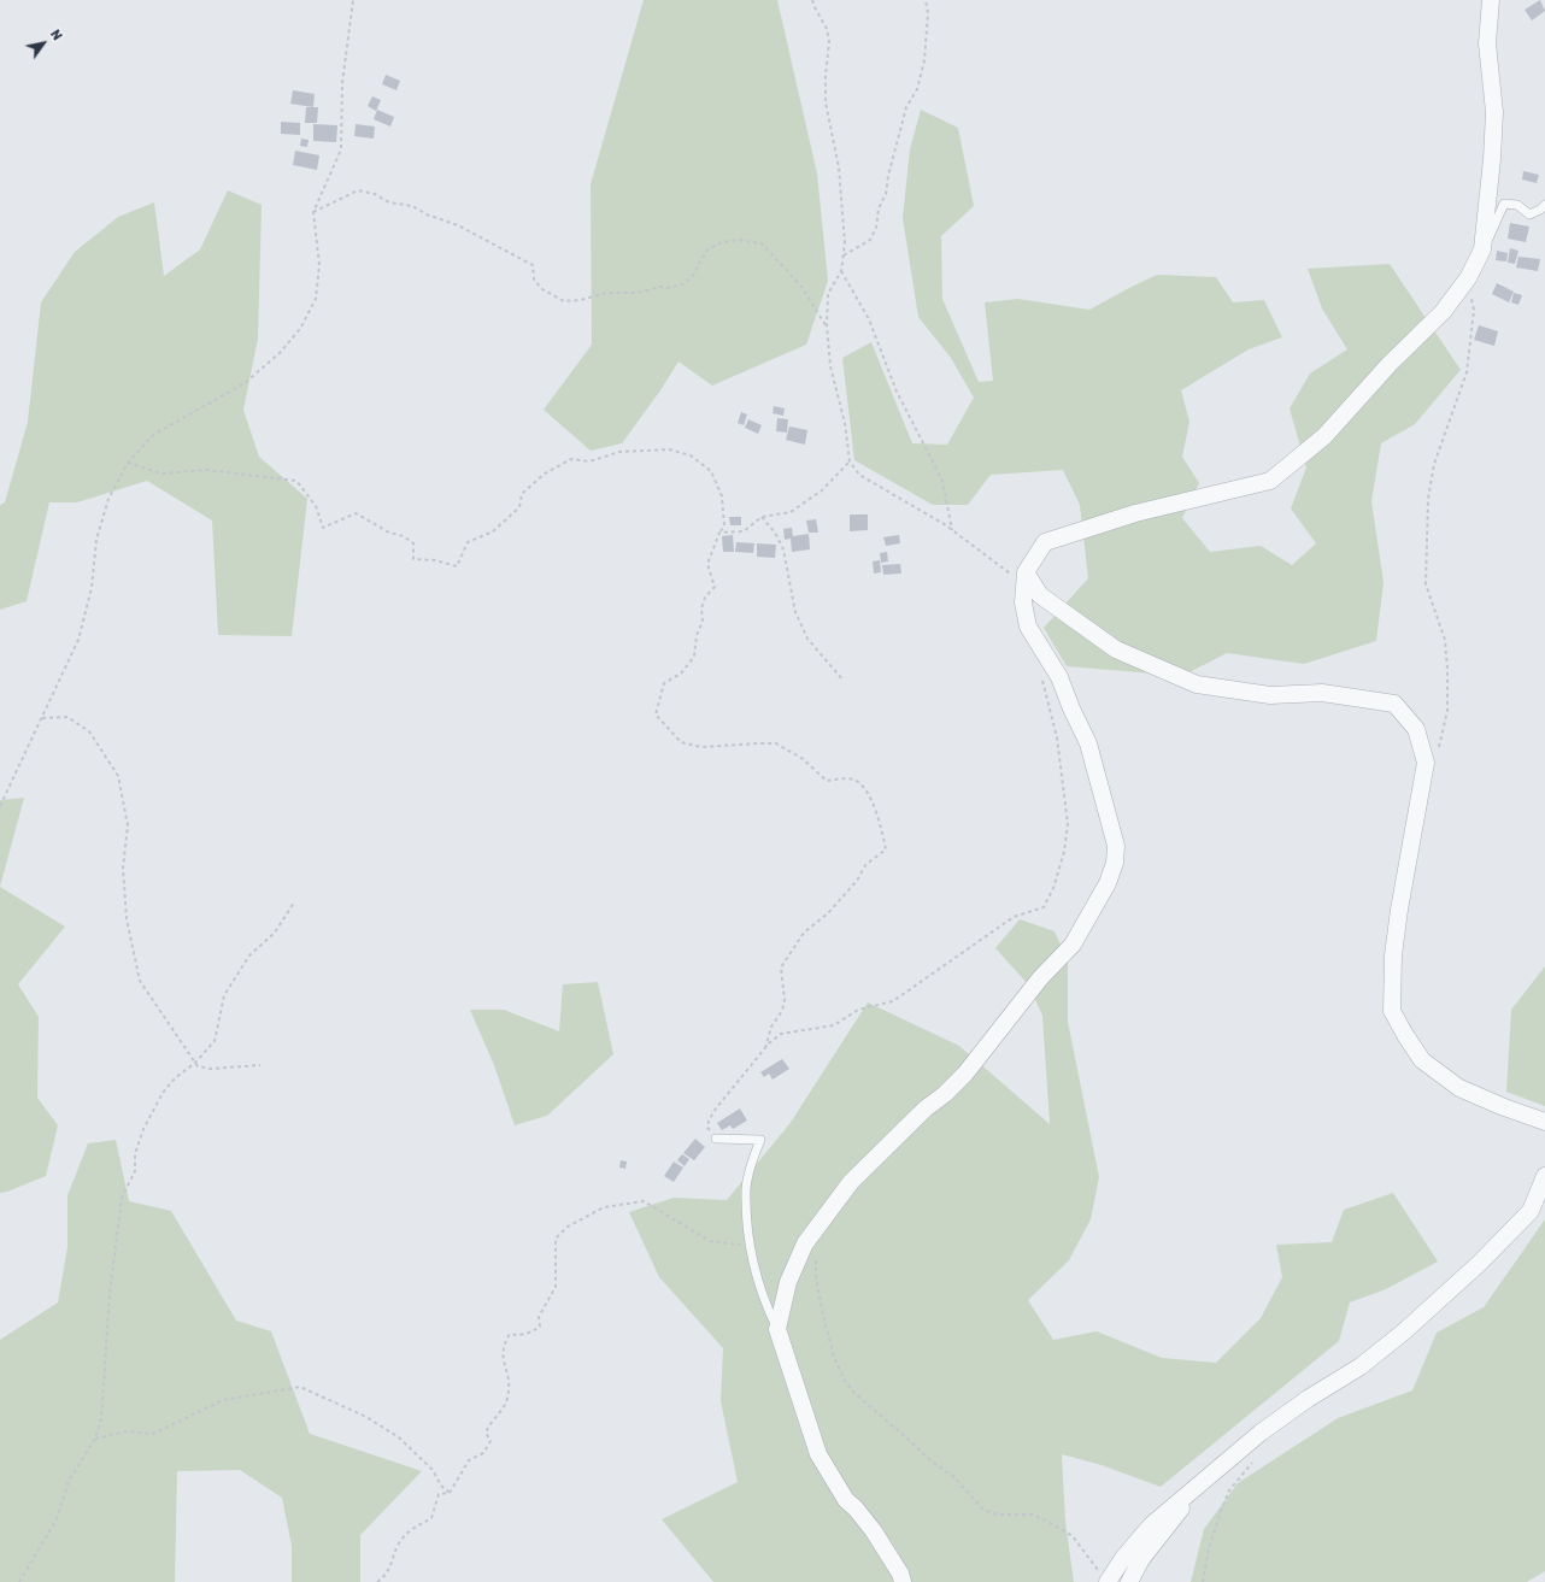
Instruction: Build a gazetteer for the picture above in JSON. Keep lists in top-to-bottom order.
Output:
{
  "north": "top right"
}
